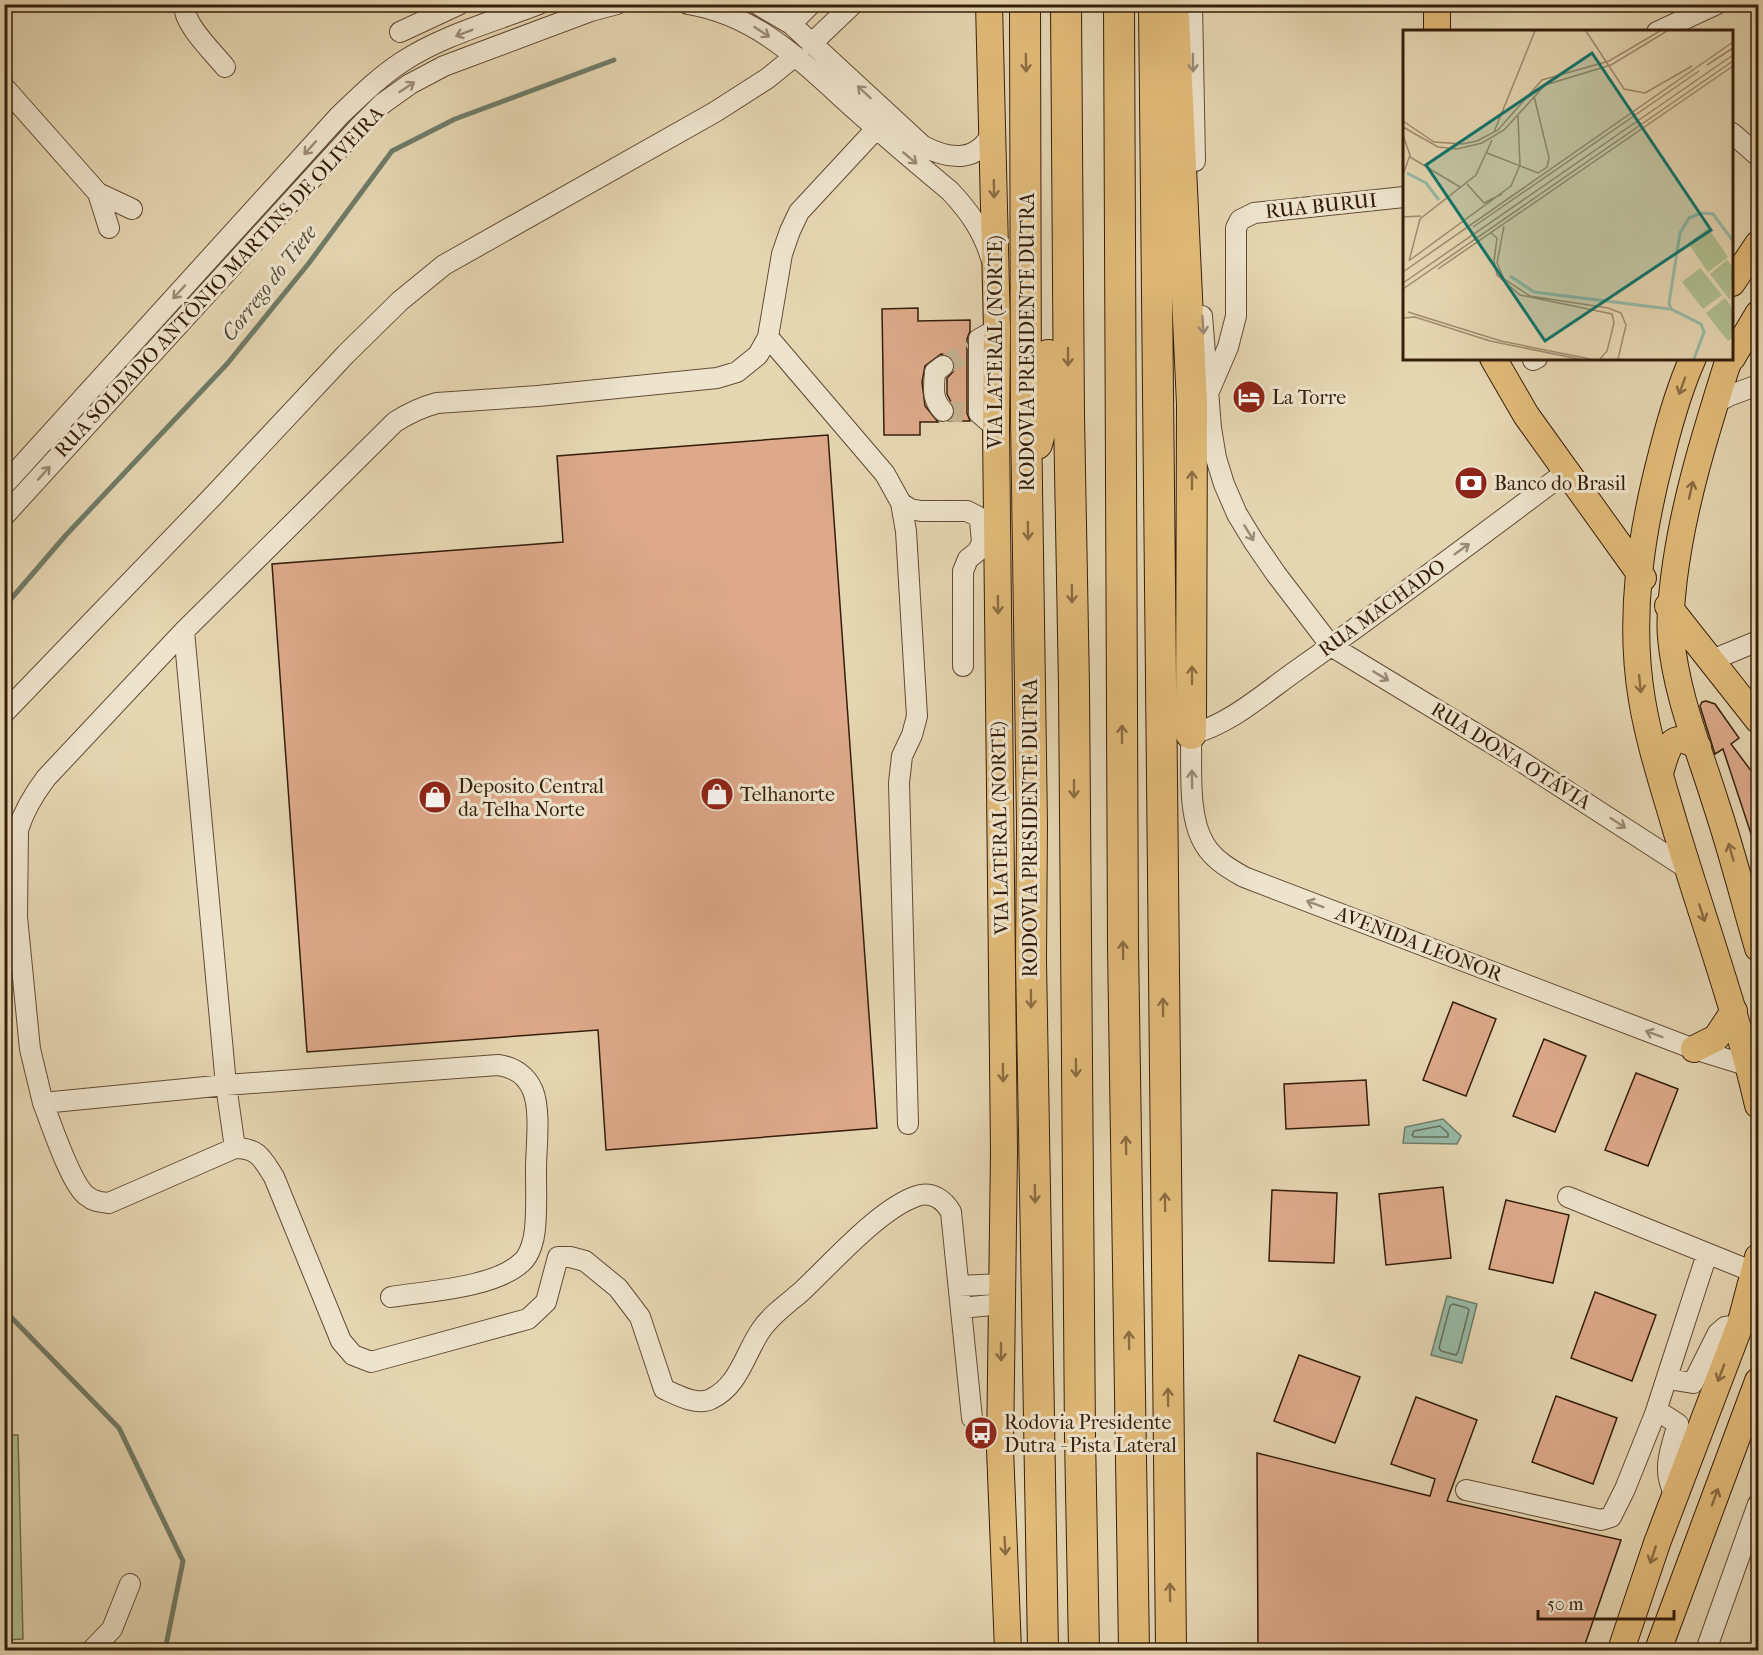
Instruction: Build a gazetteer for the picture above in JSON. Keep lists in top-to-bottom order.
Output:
{
  "streets": {
    "highway": ["RODOVIA PRESIDENTE DUTRA"],
    "main road": ["VIA LATERAL (NORTE)"],
    "street": [
      "RUA BURUI",
      "RUA SOLDADO ANTÔNIO MARTINS DE OLIVEIRA",
      "RUA MACHADO",
      "RUA DONA OTÁVIA",
      "AVENIDA LEONOR"
    ]
  },
  "crossings": [
    ["RUA MACHADO", "RUA DONA OTÁVIA"],
    ["RUA MACHADO", "AVENIDA LEONOR"]
  ],
  "one_way": [
    "VIA LATERAL (NORTE)",
    "RUA MACHADO",
    "RUA DONA OTÁVIA",
    "AVENIDA LEONOR"
  ],
  "water": ["Corrego do Tiete"],
  "places": {
    "hotel": ["La Torre"],
    "bank": ["Banco do Brasil"],
    "shop": ["Telhanorte", "Deposito Central da Telha Norte"],
    "bus stop": ["Rodovia Presidente Dutra - Pista Lateral"]
  },
  "scale_bar": "50 m"
}
